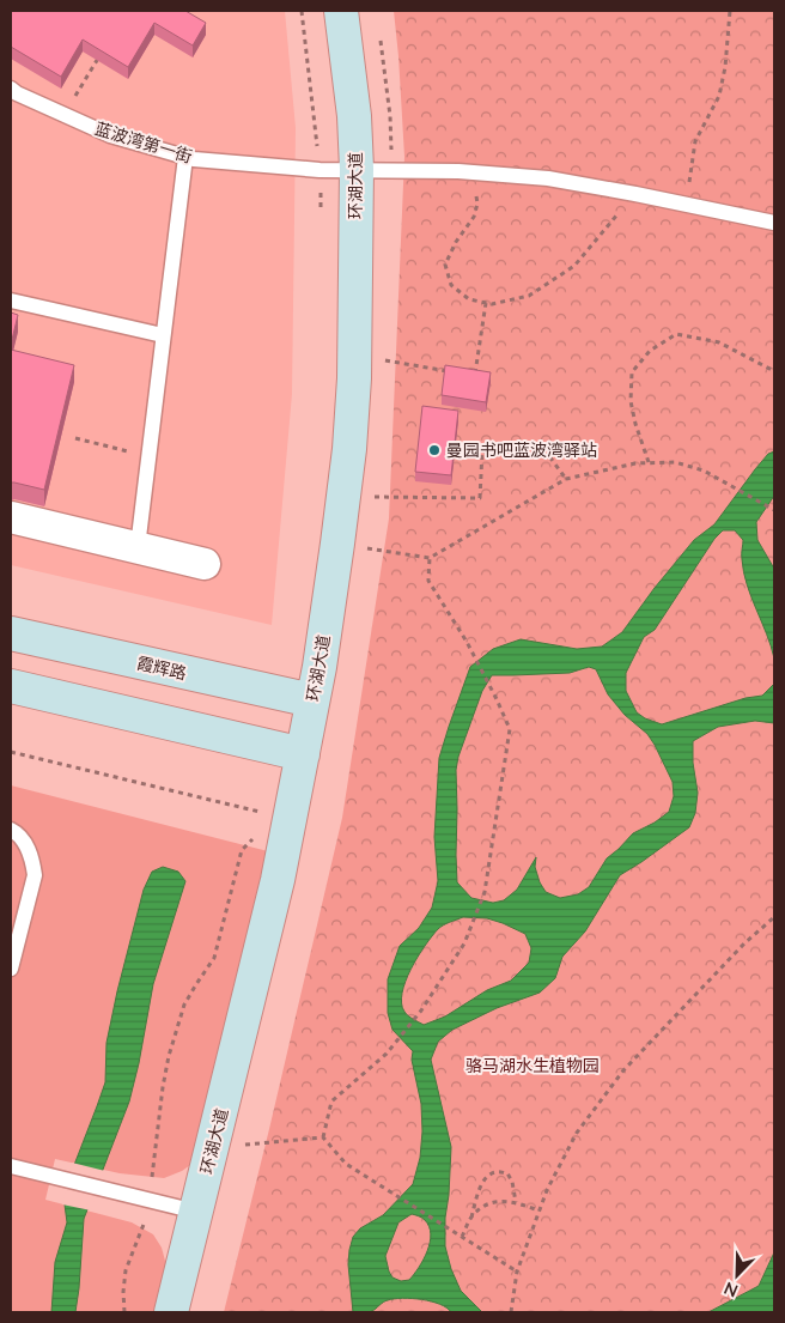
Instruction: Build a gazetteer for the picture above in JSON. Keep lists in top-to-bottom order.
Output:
{
  "streets": {
    "street": ["环湖大道", "霞辉路"],
    "lane": ["蓝波湾第一街"]
  },
  "crossings": [
    ["蓝波湾第一街", "环湖大道"],
    ["环湖大道", "霞辉路"]
  ],
  "parks": ["骆马湖水生植物园"],
  "places": ["曼园书吧蓝波湾驿站"],
  "north": "bottom left"
}
